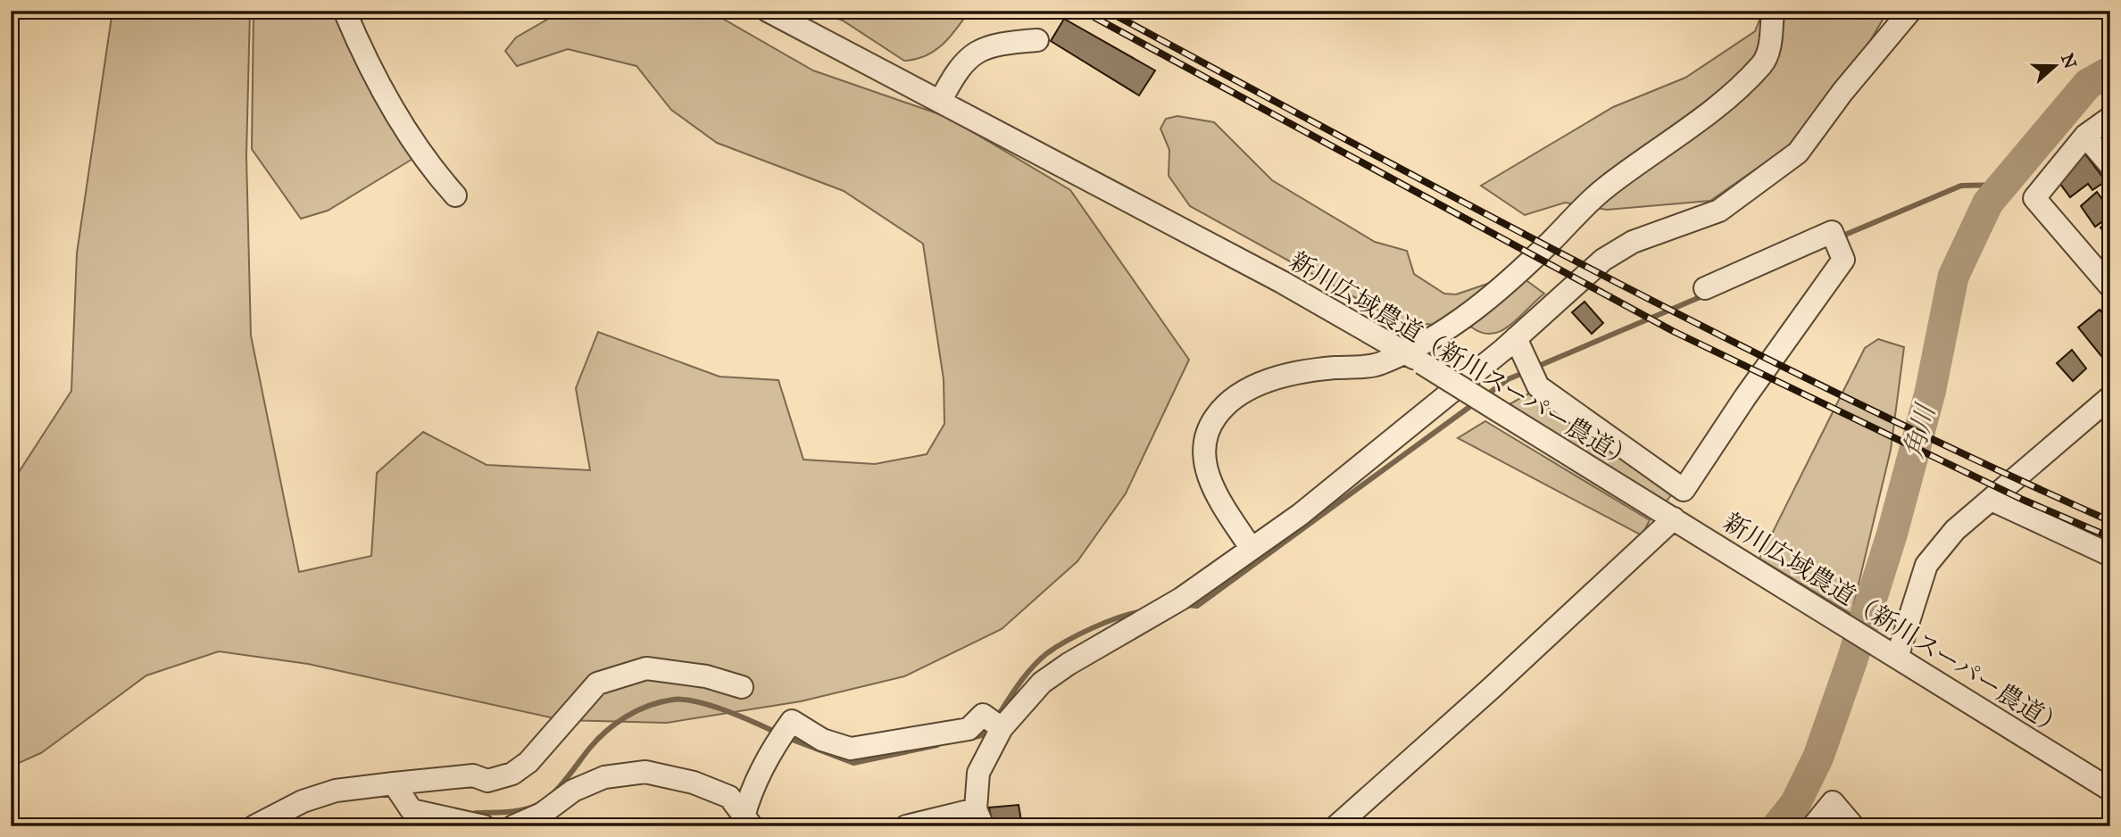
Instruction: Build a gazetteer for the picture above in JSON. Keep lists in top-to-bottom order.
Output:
{
  "streets": {
    "street": ["新川広域農道（新川スーパー農道）"]
  },
  "water": ["角川"],
  "north": "right"
}
